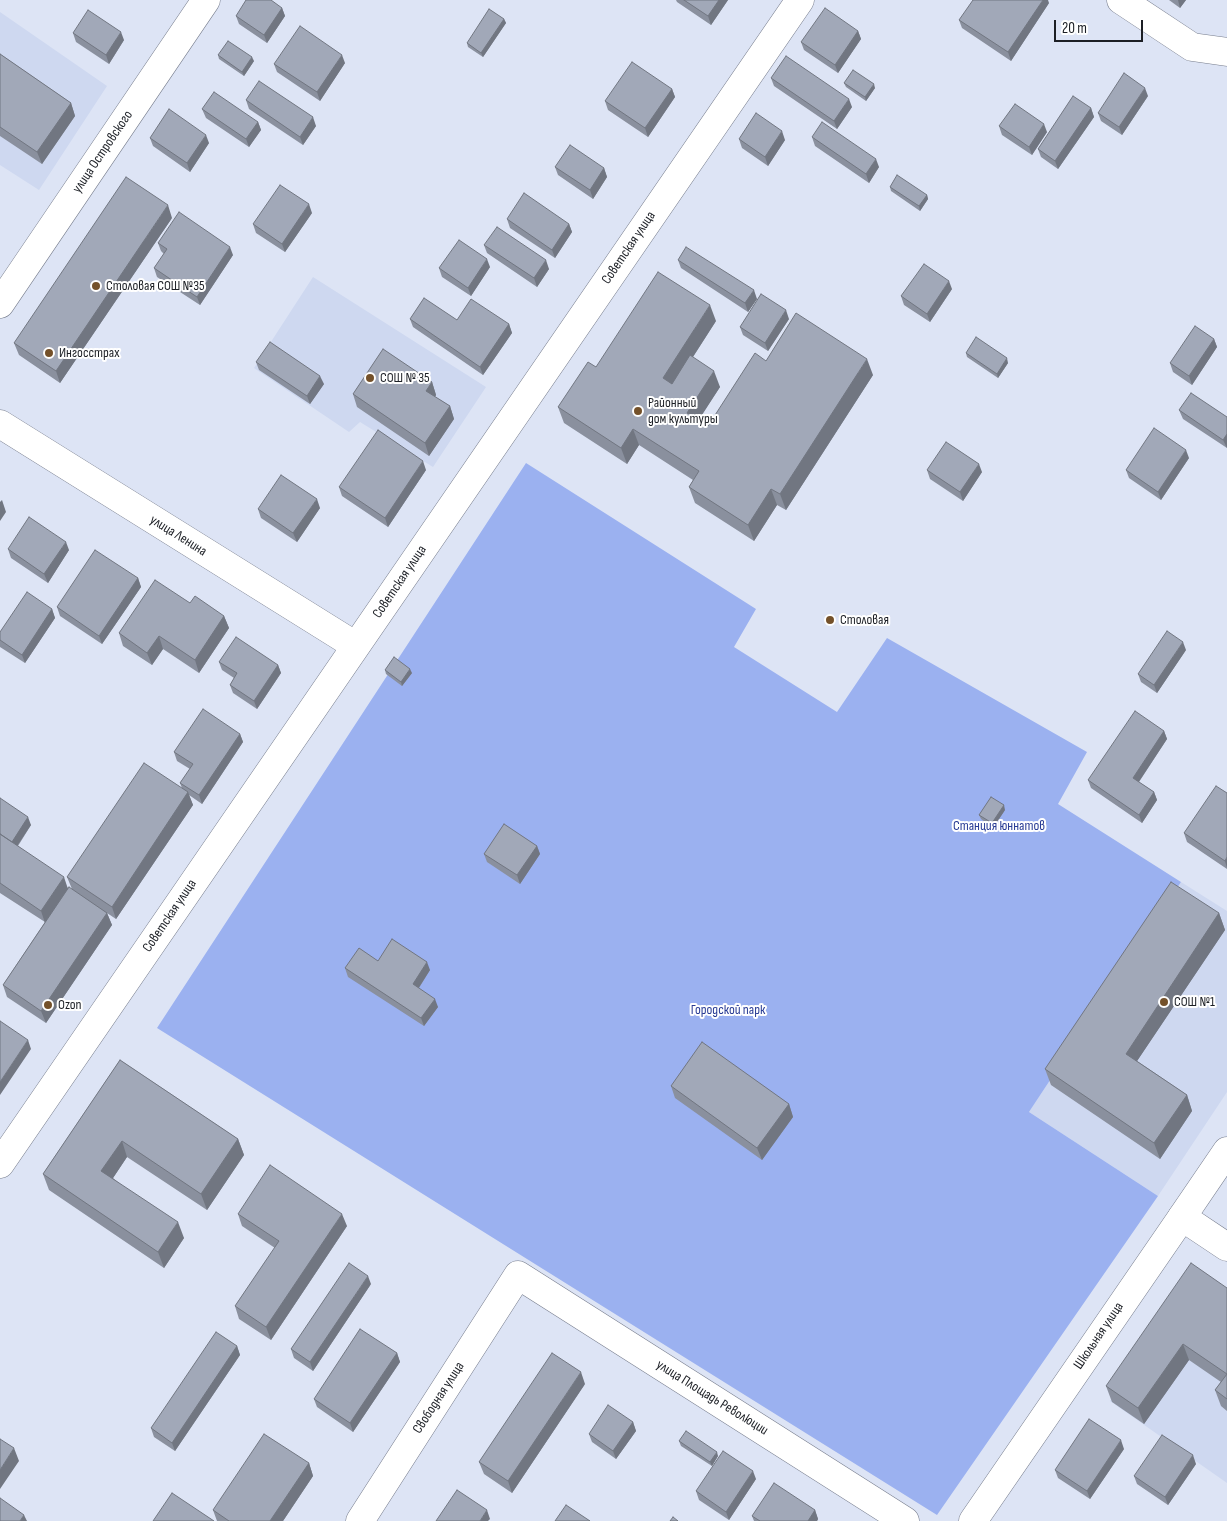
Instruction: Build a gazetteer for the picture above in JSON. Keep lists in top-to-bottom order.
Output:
{
  "streets": {
    "street": [
      "улица Островского",
      "Советская улица",
      "улица Ленина",
      "Школьная улица",
      "Свободная улица",
      "улица Площадь Революции"
    ]
  },
  "crossings": [
    ["Советская улица", "улица Ленина"],
    ["Свободная улица", "улица Площадь Революции"]
  ],
  "parks": ["Станция юннатов", "Городской парк"],
  "places": [
    "Столовая СОШ №35",
    "Ингосстрах",
    "СОШ № 35",
    "Районный дом культуры",
    "Столовая",
    "СОШ №1",
    "Ozon"
  ],
  "scale_bar": "20 m"
}
